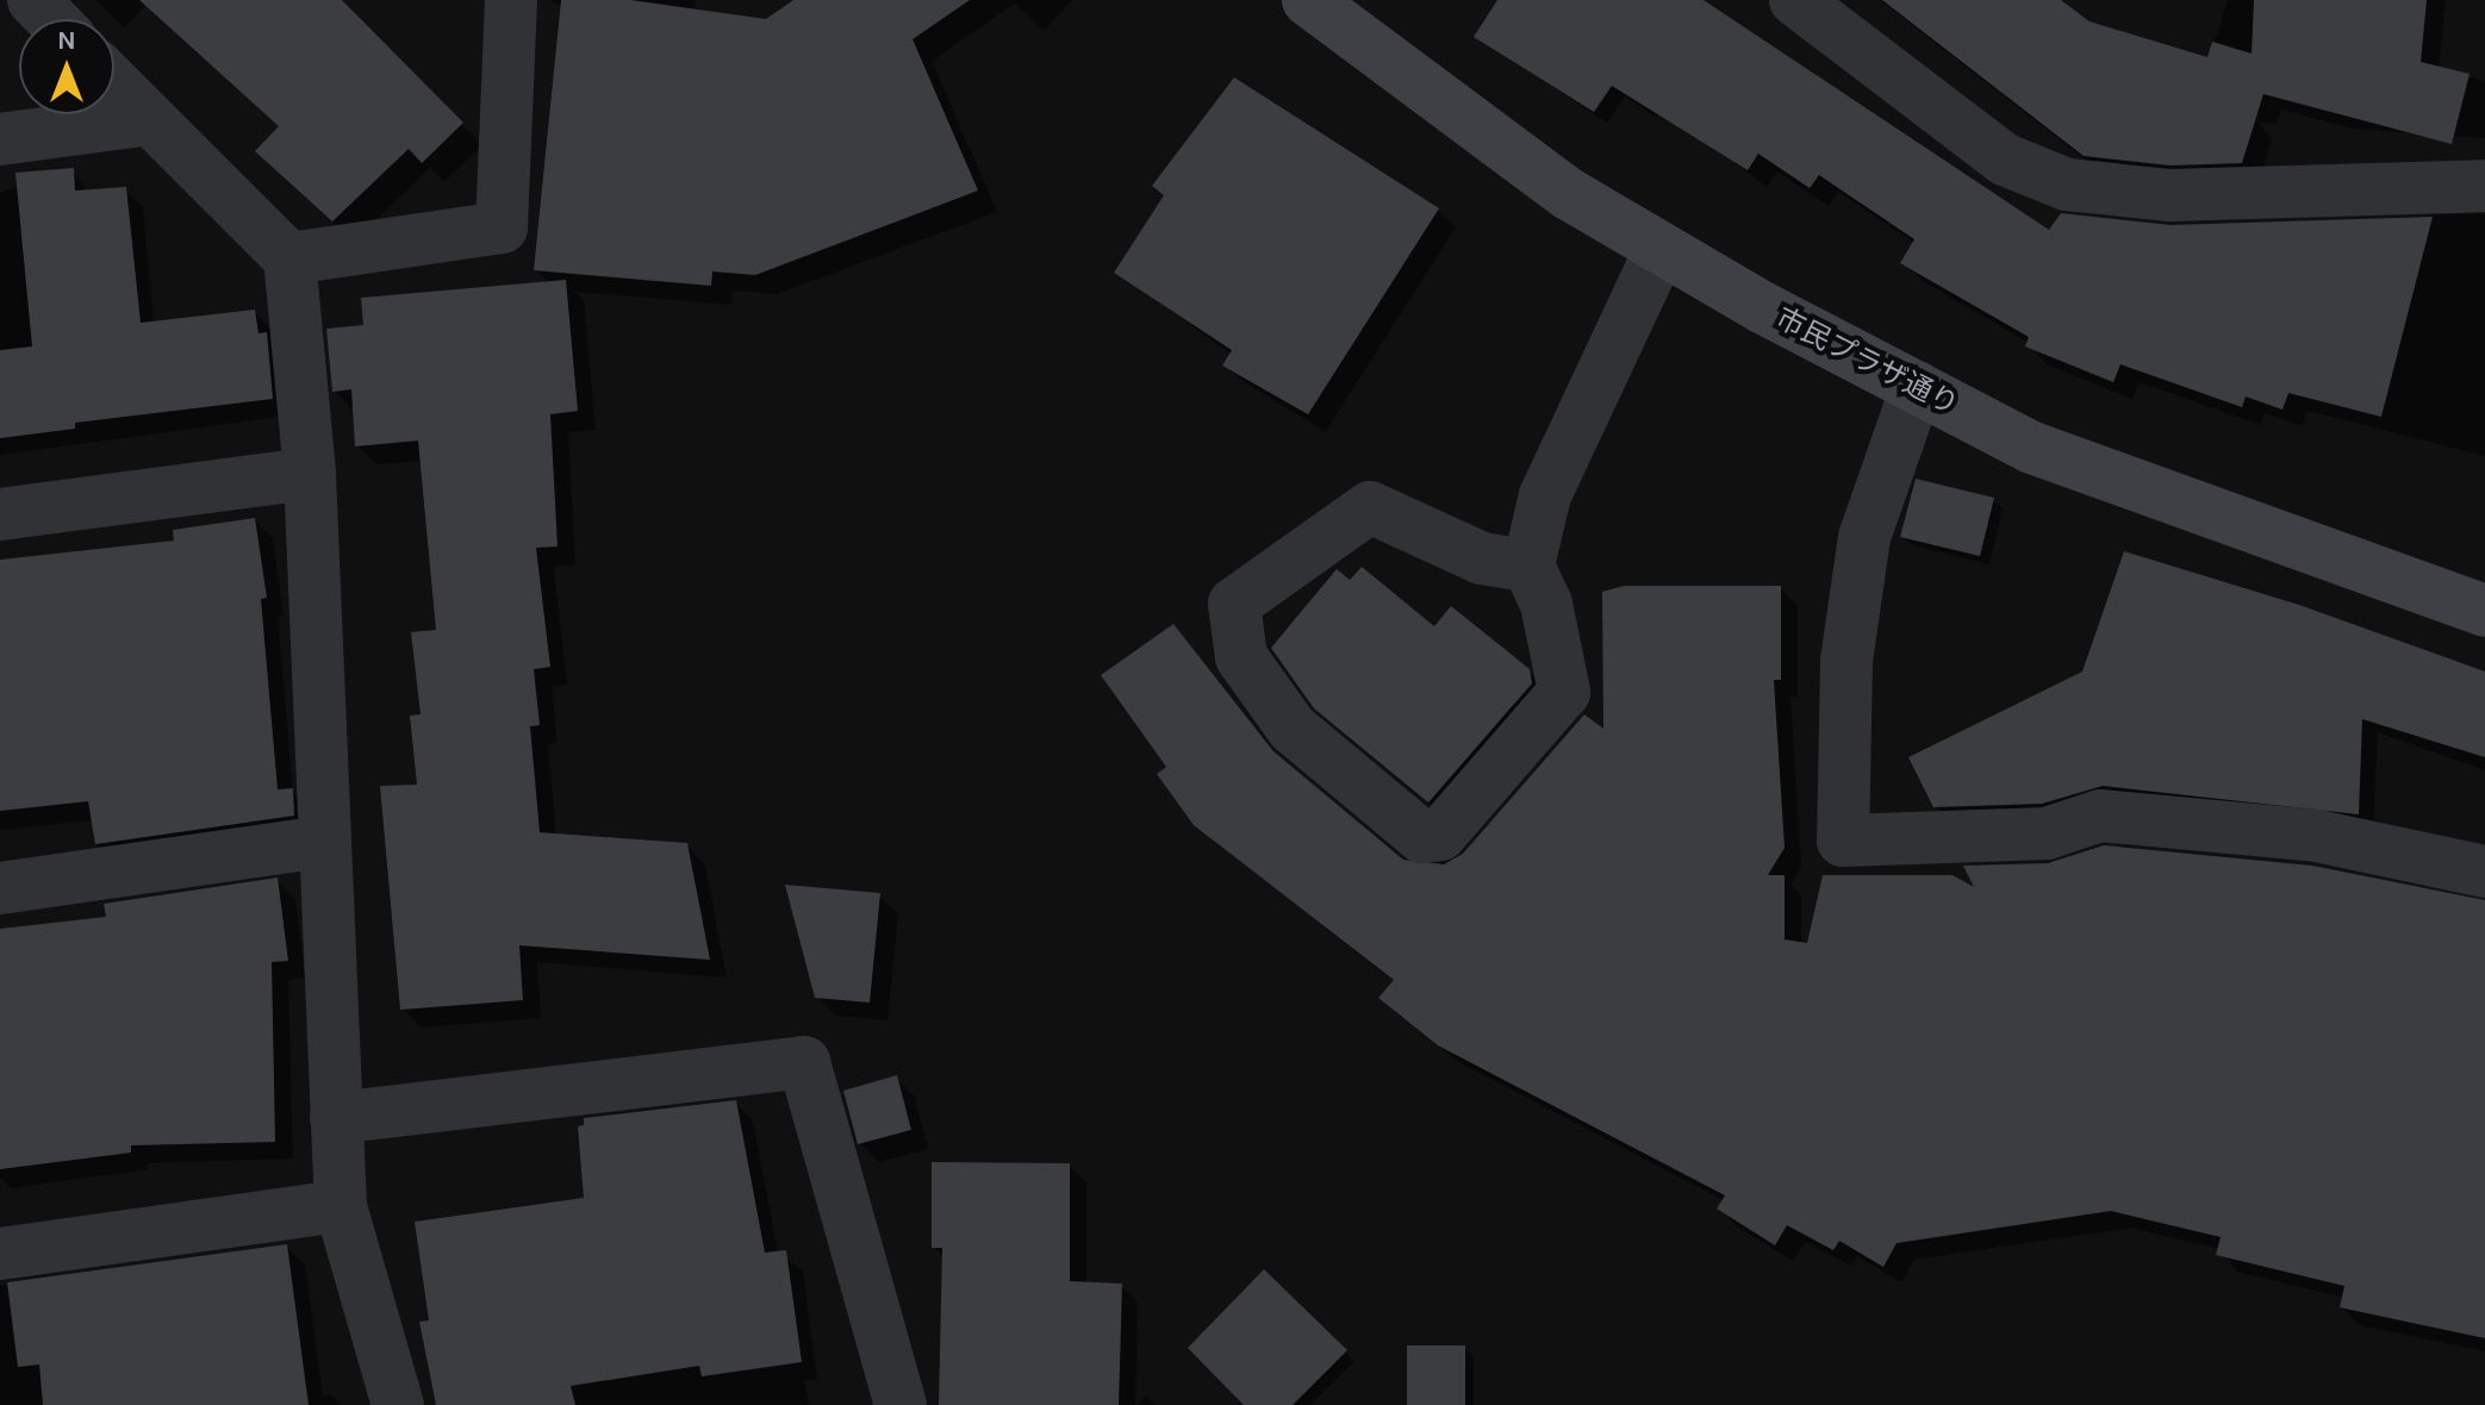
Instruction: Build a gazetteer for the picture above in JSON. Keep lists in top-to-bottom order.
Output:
{
  "streets": {
    "street": ["市民プラザ通り"]
  },
  "north": "top"
}
